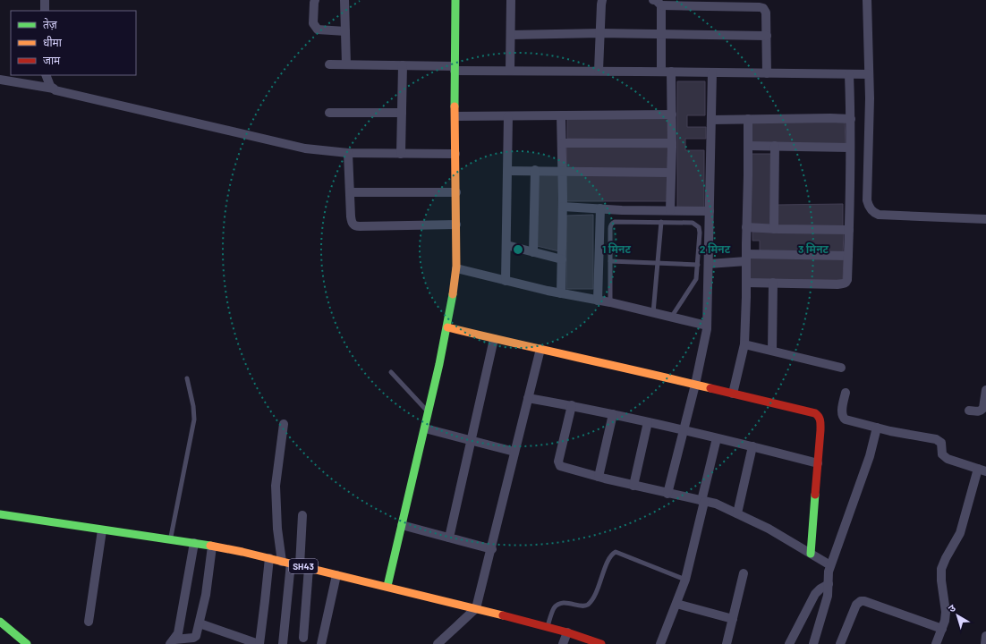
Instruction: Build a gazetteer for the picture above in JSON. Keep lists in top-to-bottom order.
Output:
{
  "streets": {
    "street": ["SH43"]
  },
  "legend": ["तेज़", "धीमा", "जाम"],
  "north": "top left",
  "rings": ["1 मिनट", "2 मिनट", "3 मिनट"]
}
